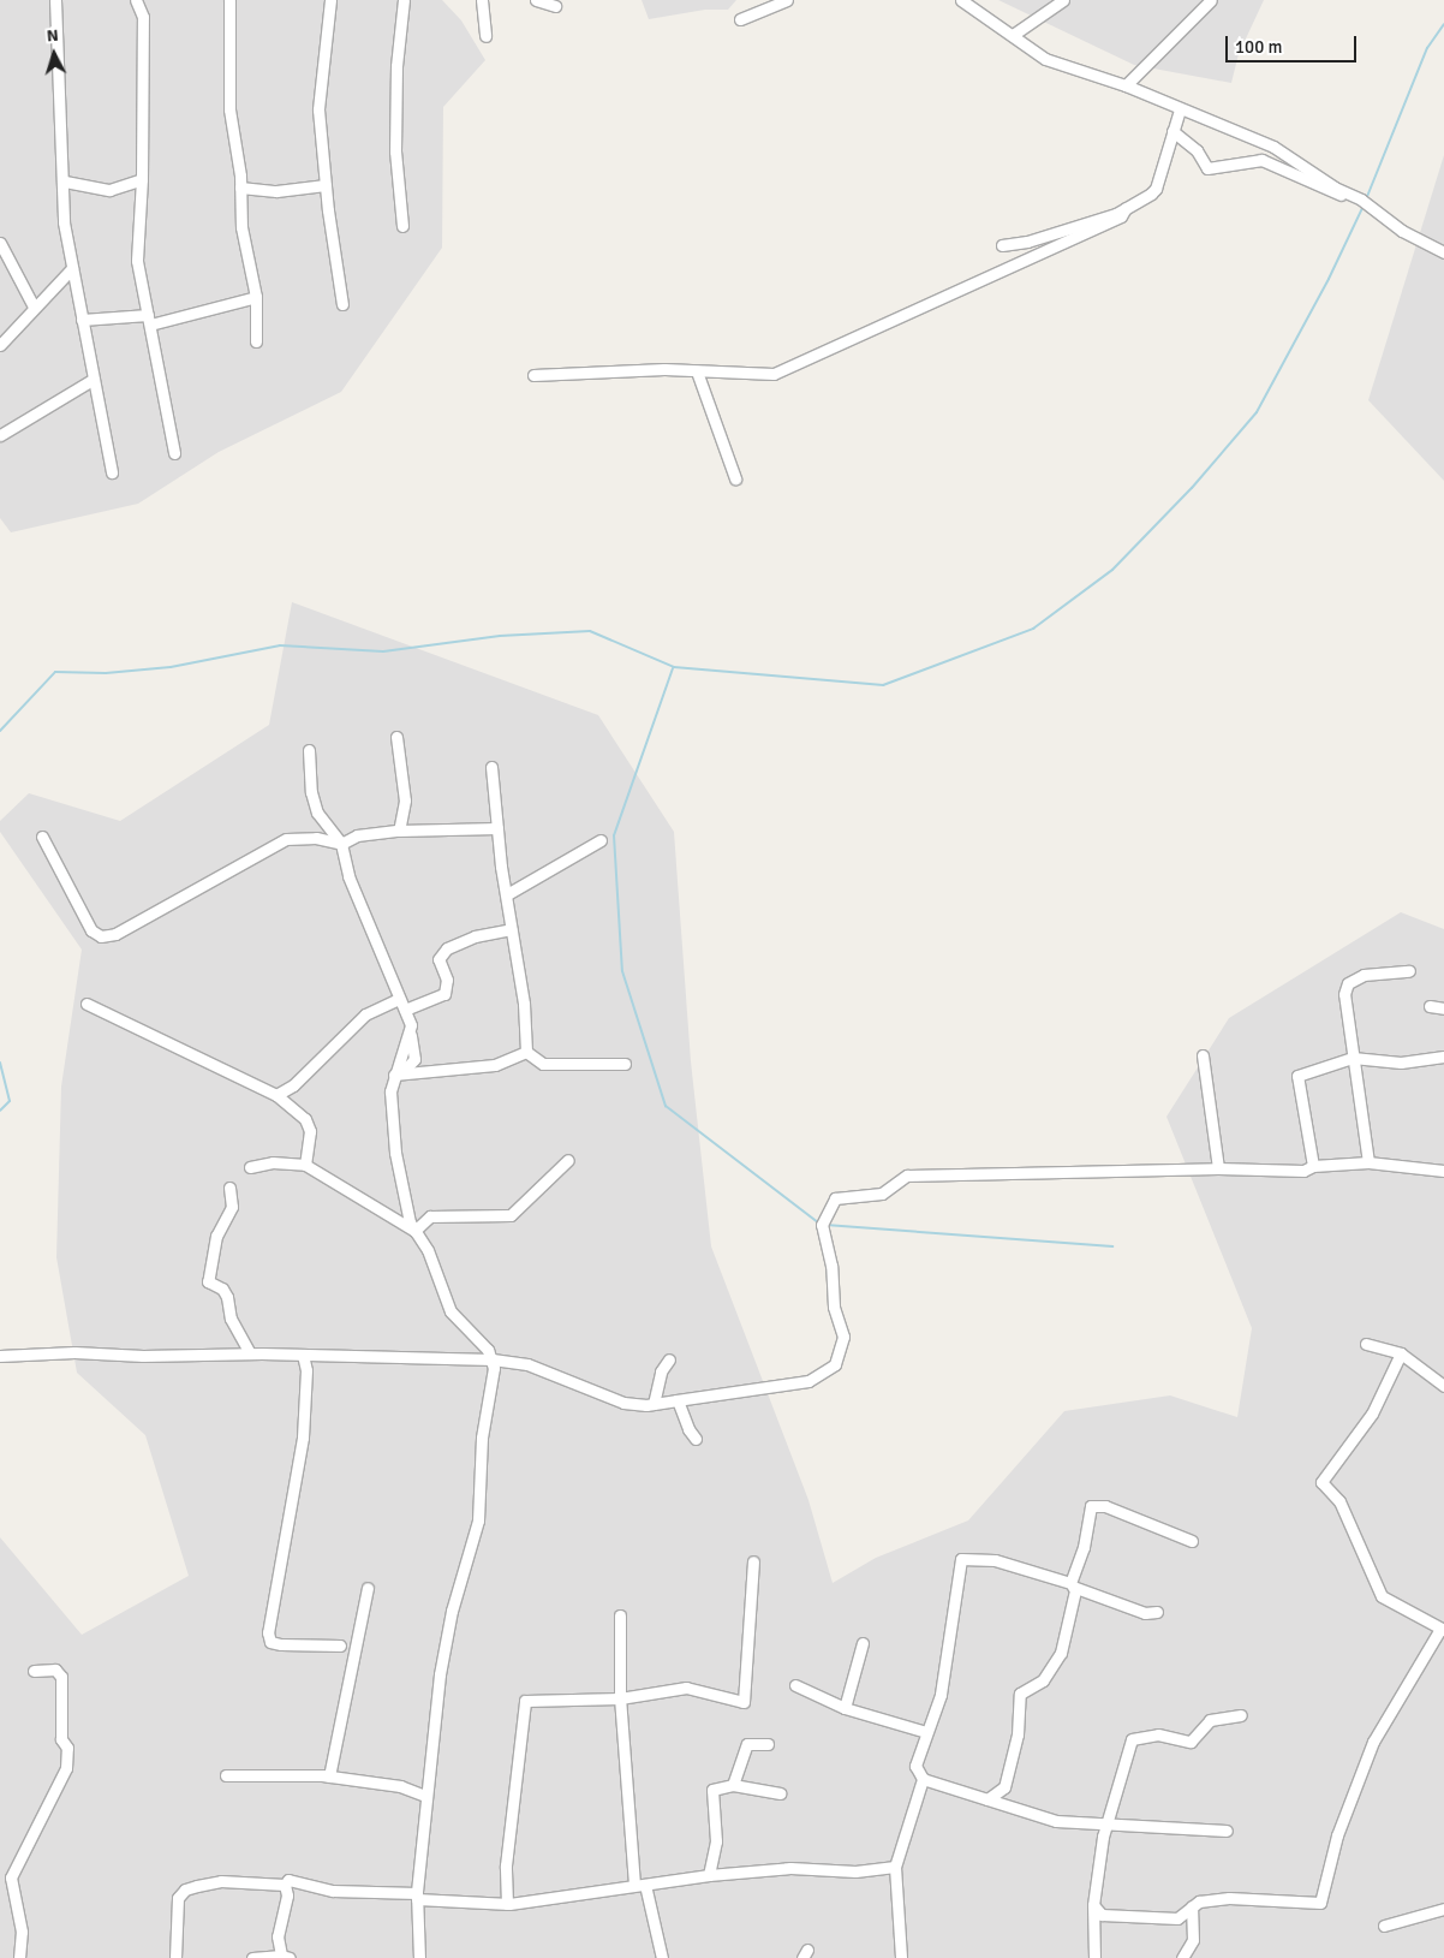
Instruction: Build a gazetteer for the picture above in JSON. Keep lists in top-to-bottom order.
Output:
{
  "scale_bar": "100 m",
  "north": "top"
}
